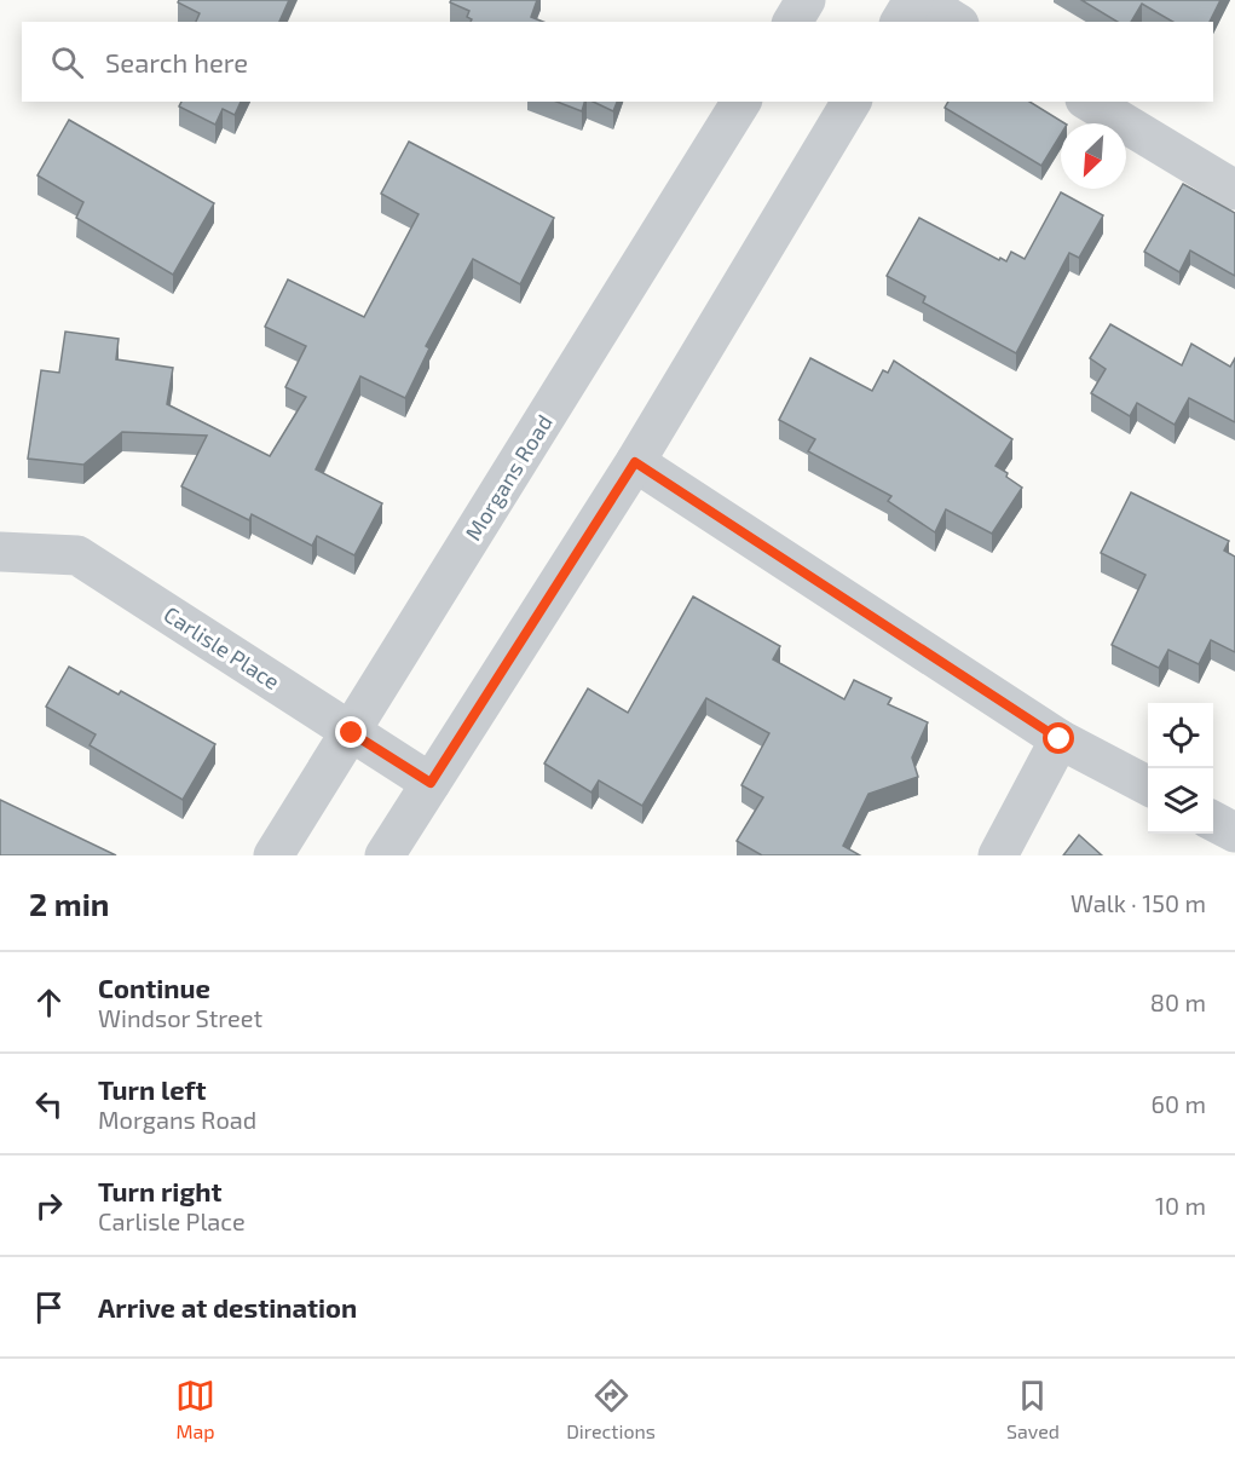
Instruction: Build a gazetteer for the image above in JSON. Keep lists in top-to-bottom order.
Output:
{
  "streets": {
    "street": ["Morgans Road", "Carlisle Place"]
  },
  "crossings": [
    ["Morgans Road", "Carlisle Place"]
  ],
  "north": "bottom left",
  "page": {
    "search": "Search here",
    "heading": ["2 min", "Walk · 150 m"],
    "list": [
      ["Continue", "Windsor Street", "80 m"],
      ["Turn left", "Morgans Road", "60 m"],
      ["Turn right", "Carlisle Place", "10 m"],
      "Arrive at destination"
    ],
    "nav": ["Map", "Directions", "Saved"]
  }
}
